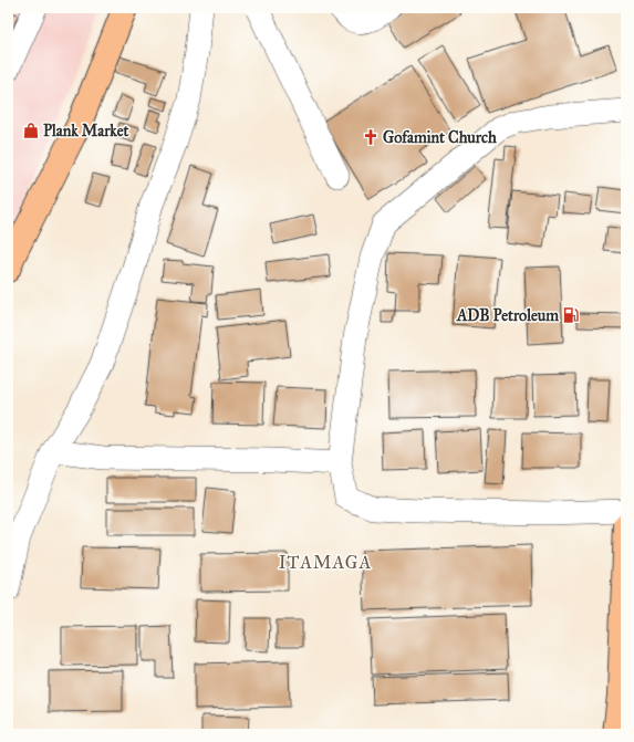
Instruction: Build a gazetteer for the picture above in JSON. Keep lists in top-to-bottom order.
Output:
{
  "districts": ["ITAMAGA"],
  "places": {
    "shop": ["Plank Market"],
    "church": ["Gofamint Church"],
    "fuel station": ["ADB Petroleum"]
  }
}
